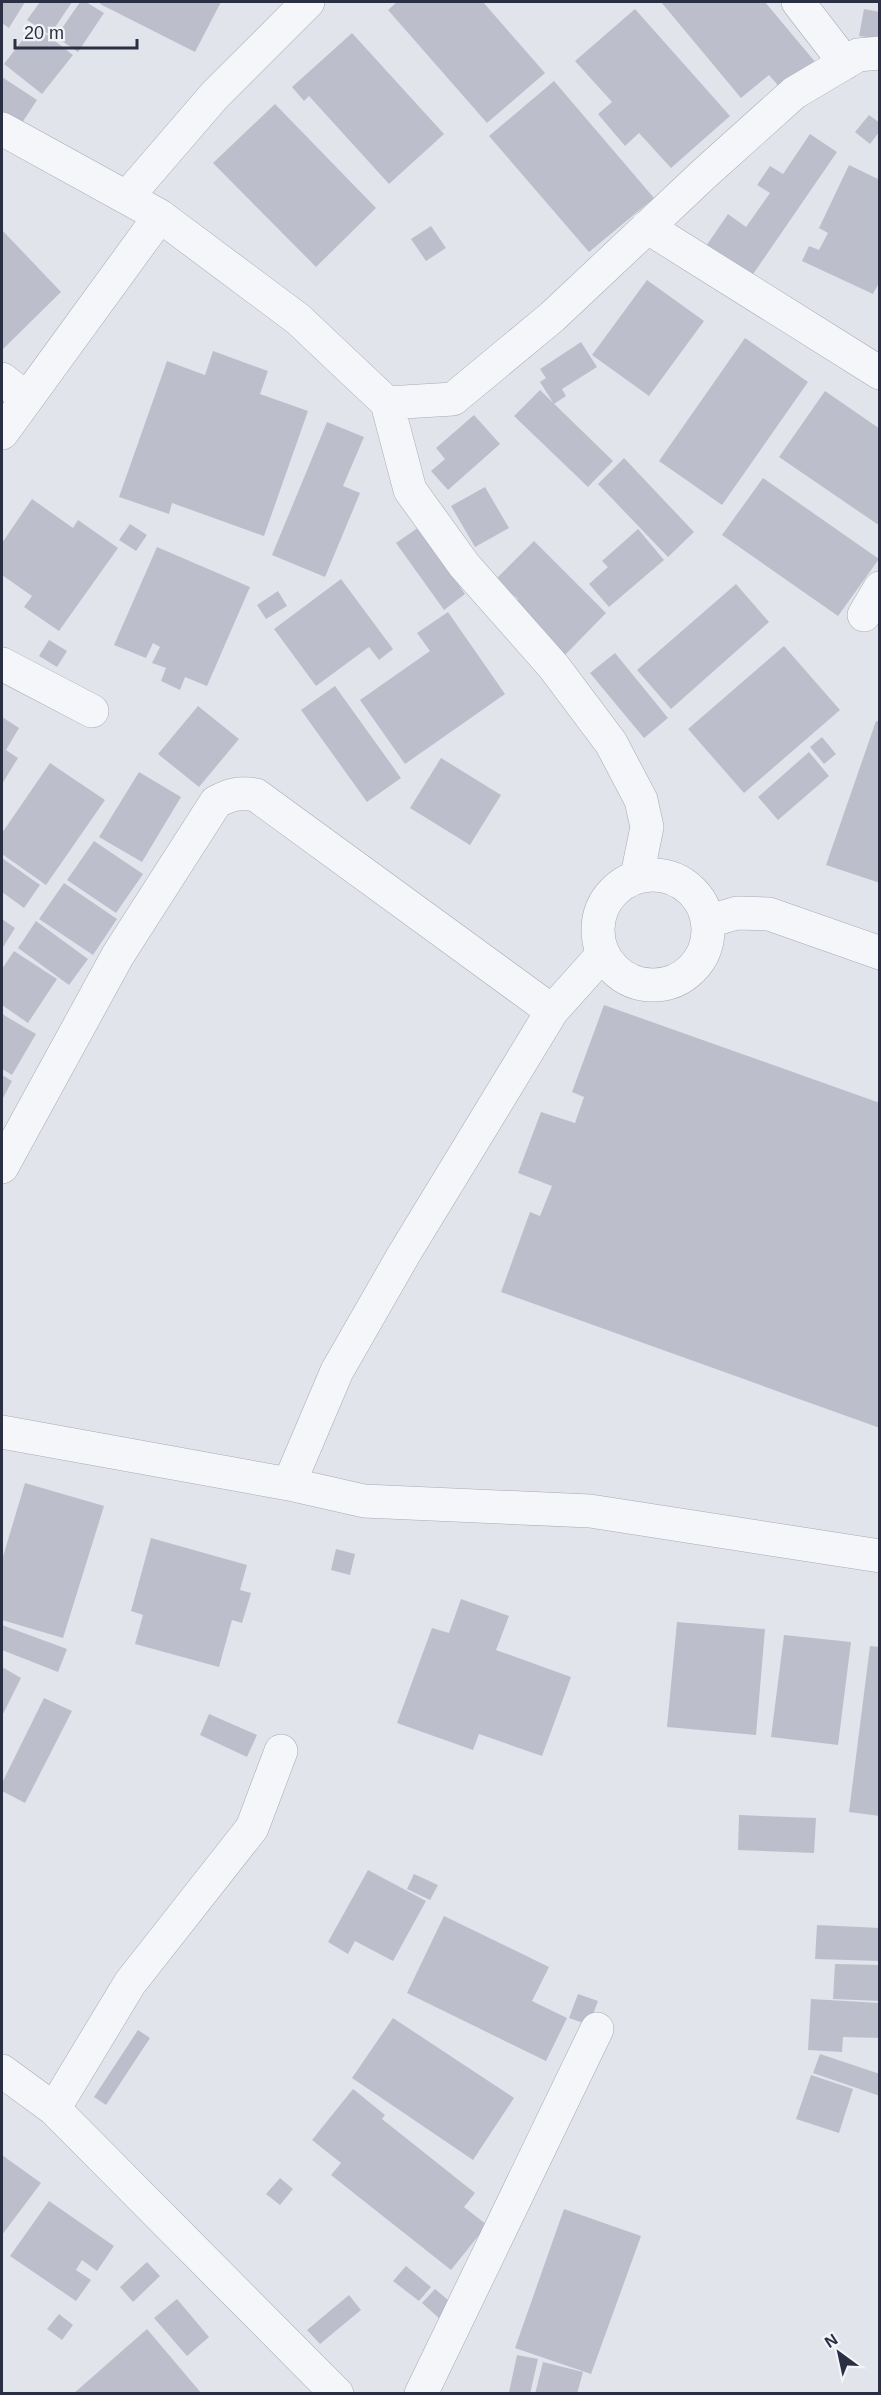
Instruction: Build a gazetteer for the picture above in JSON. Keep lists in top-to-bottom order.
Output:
{
  "scale_bar": "20 m",
  "north": "top left"
}
